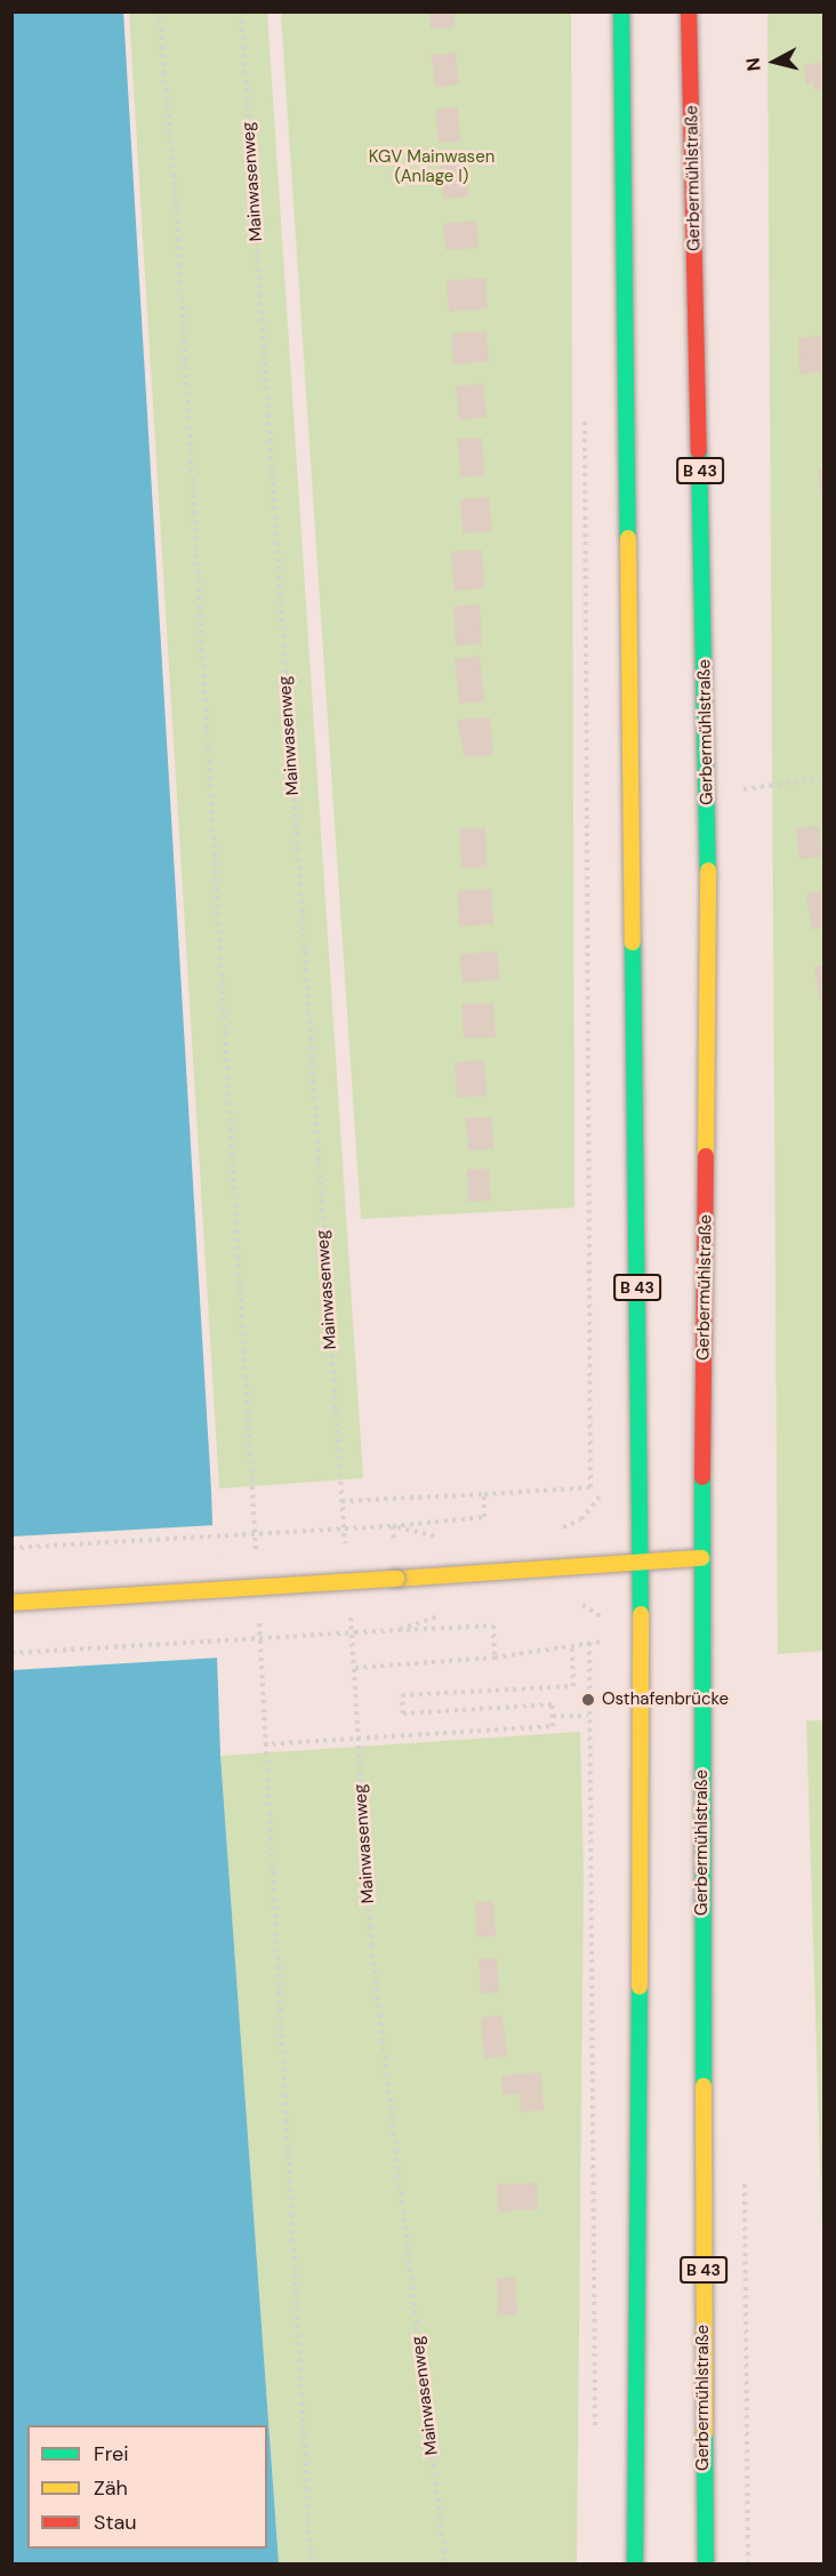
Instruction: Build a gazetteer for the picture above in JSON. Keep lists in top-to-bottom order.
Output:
{
  "streets": {
    "main road": ["Gerbermühlstraße", "B 43"],
    "path": ["Mainwasenweg"]
  },
  "parks": ["KGV Mainwasen (Anlage I)"],
  "places": ["Osthafenbrücke"],
  "legend": ["Frei", "Zäh", "Stau"],
  "north": "left"
}
